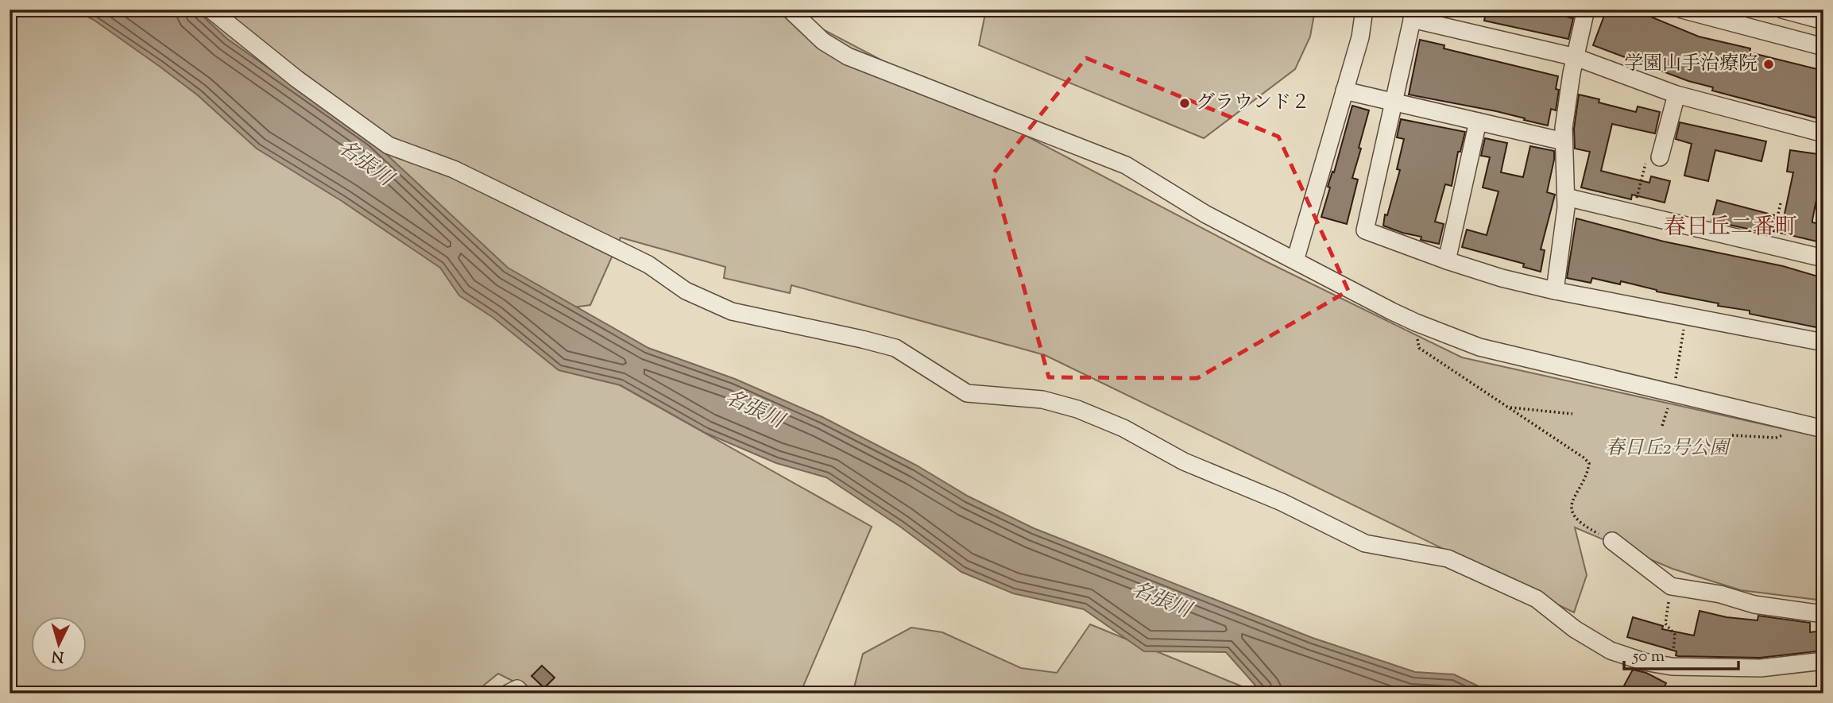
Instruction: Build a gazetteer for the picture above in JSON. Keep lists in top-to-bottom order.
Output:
{
  "districts": ["春日丘二番町"],
  "water": ["名張川"],
  "parks": ["春日丘2号公園"],
  "places": ["学園山手治療院", "グラウンド２"],
  "scale_bar": "50 m",
  "north": "bottom"
}
